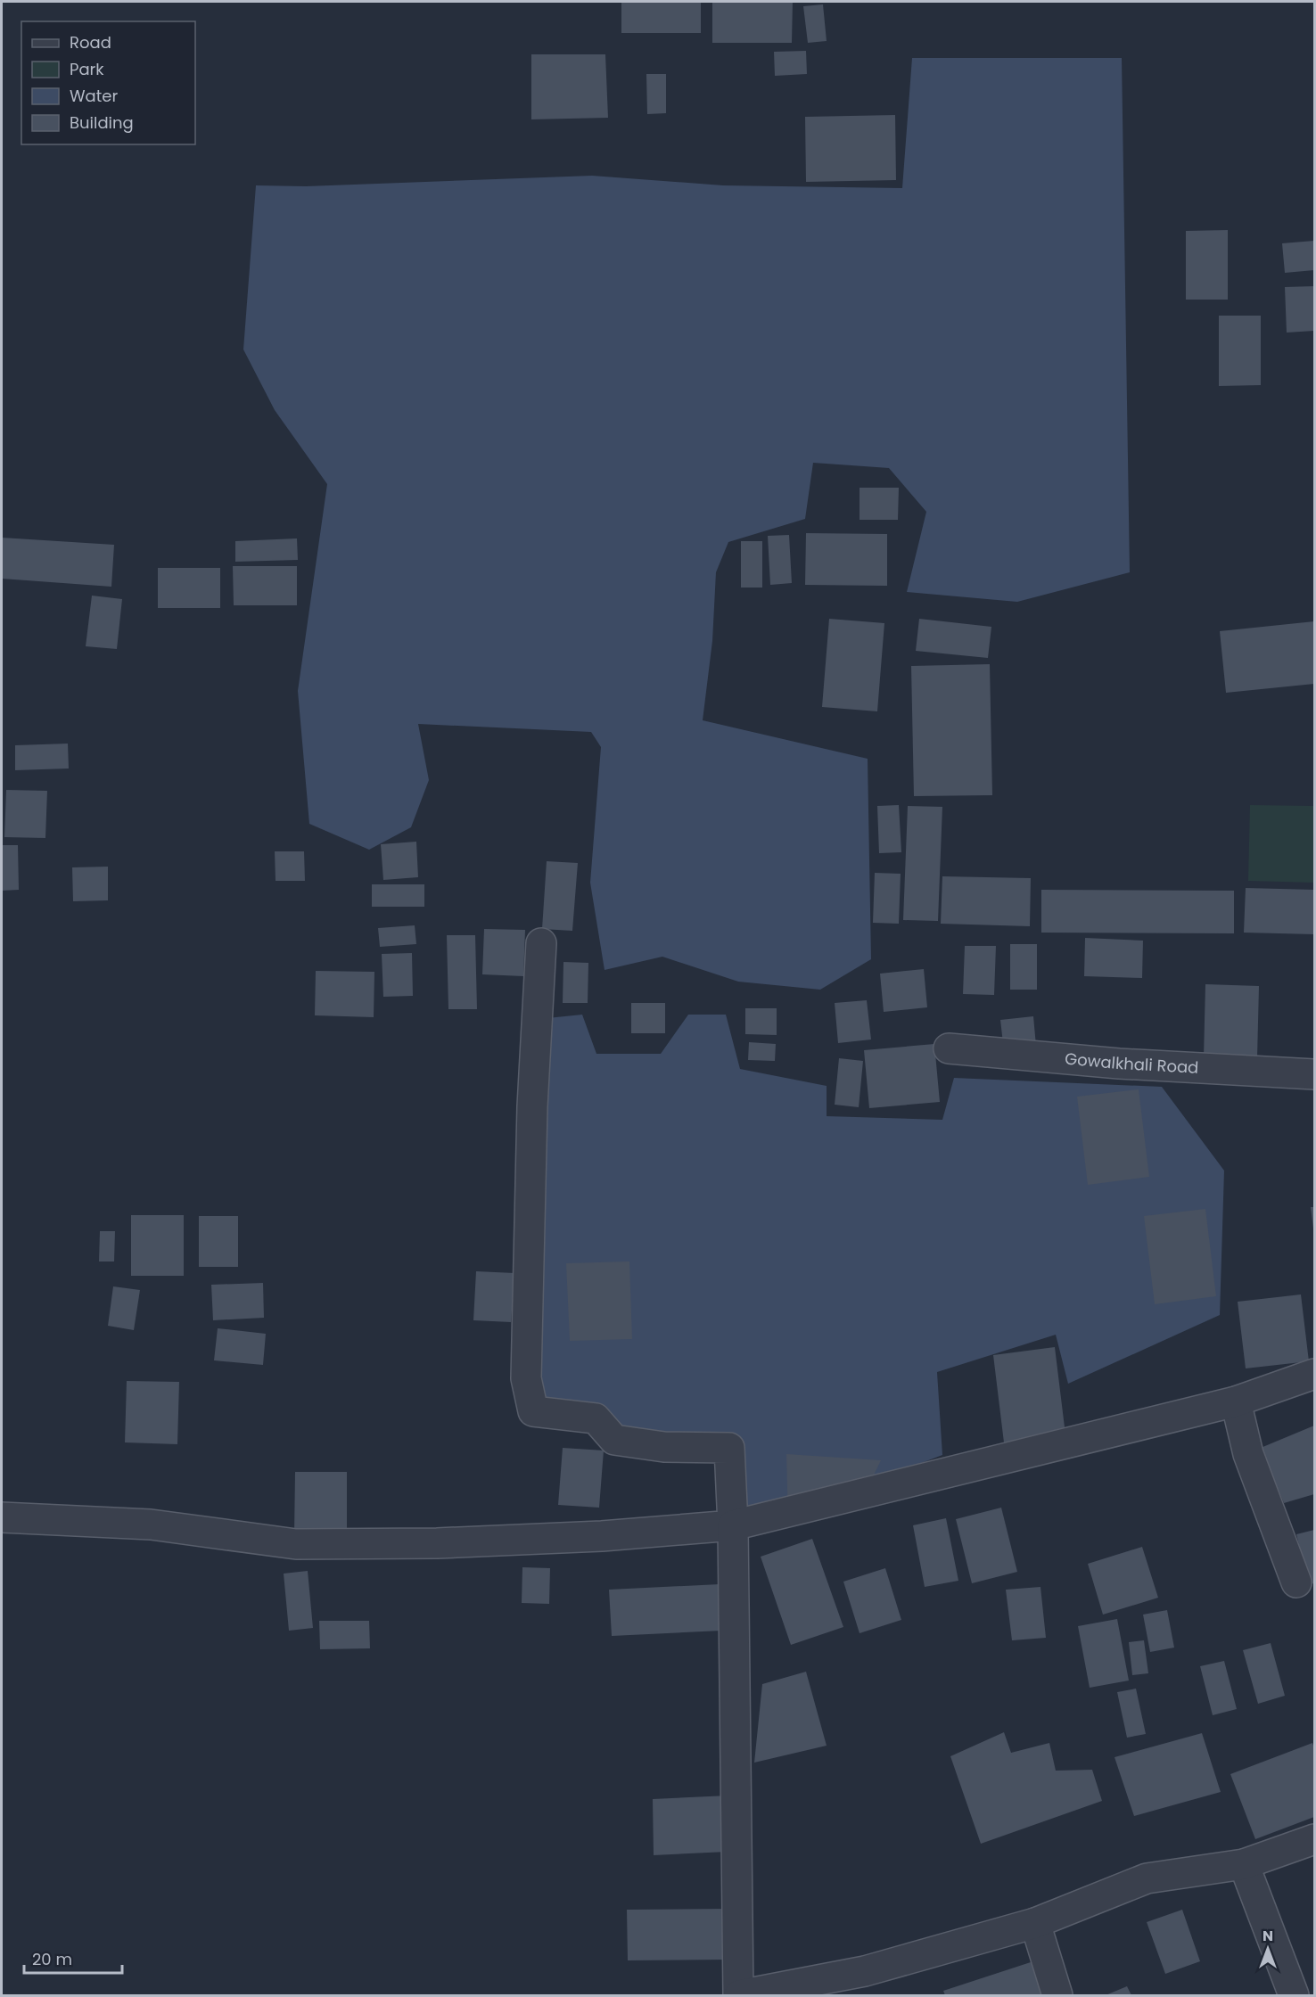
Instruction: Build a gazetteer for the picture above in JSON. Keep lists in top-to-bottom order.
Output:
{
  "streets": {
    "street": ["Gowalkhali Road"]
  },
  "legend": [
    "Road",
    "Park",
    "Water",
    "Building"
  ],
  "scale_bar": "20 m",
  "north": "top"
}
